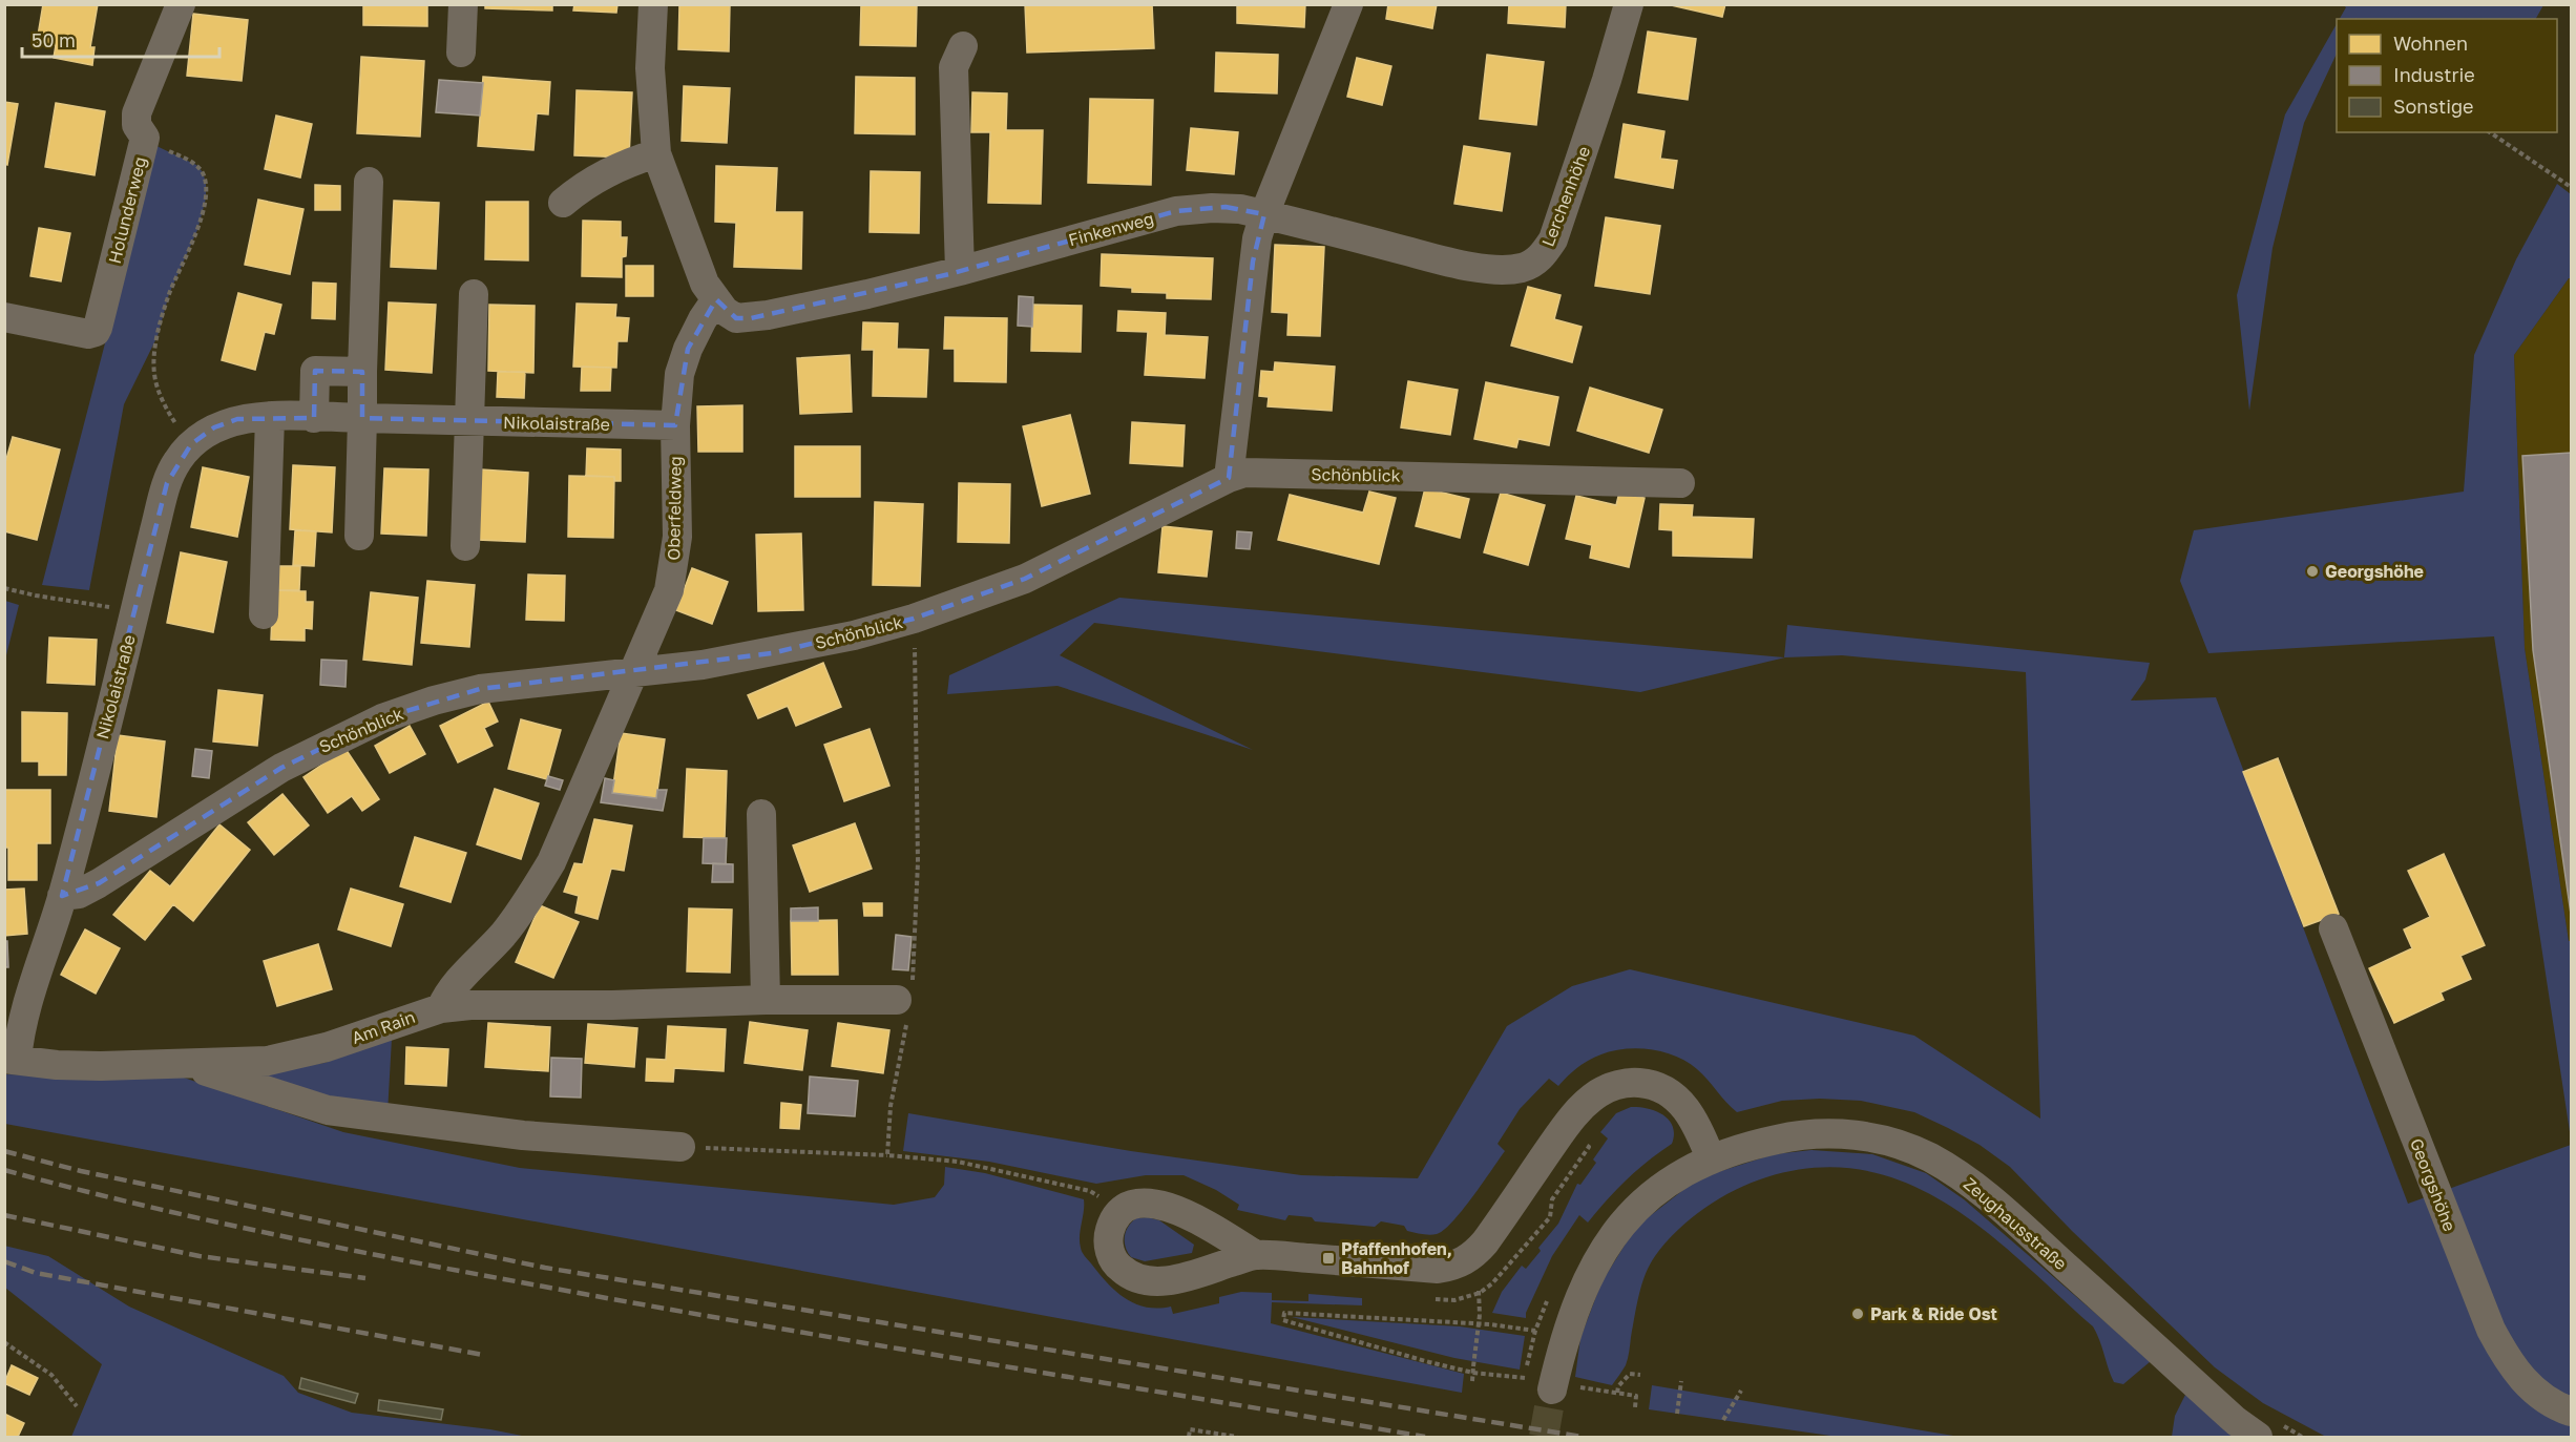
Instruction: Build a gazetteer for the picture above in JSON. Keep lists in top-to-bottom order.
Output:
{
  "streets": {
    "street": [
      "Lerchenhöhe",
      "Holunderweg",
      "Finkenweg",
      "Nikolaistraße",
      "Schönblick",
      "Oberfeldweg",
      "Am Rain",
      "Georgshöhe",
      "Zeughausstraße"
    ]
  },
  "crossings": [
    ["Lerchenhöhe", "Finkenweg"],
    ["Finkenweg", "Oberfeldweg"],
    ["Nikolaistraße", "Schönblick"],
    ["Nikolaistraße", "Oberfeldweg"],
    ["Nikolaistraße", "Am Rain"],
    ["Schönblick", "Oberfeldweg"],
    ["Oberfeldweg", "Am Rain"]
  ],
  "places": {
    "other": ["Georgshöhe", "Park & Ride Ost"],
    "transit": ["Pfaffenhofen, Bahnhof"]
  },
  "legend": ["Wohnen", "Industrie", "Sonstige"],
  "scale_bar": "50 m"
}
